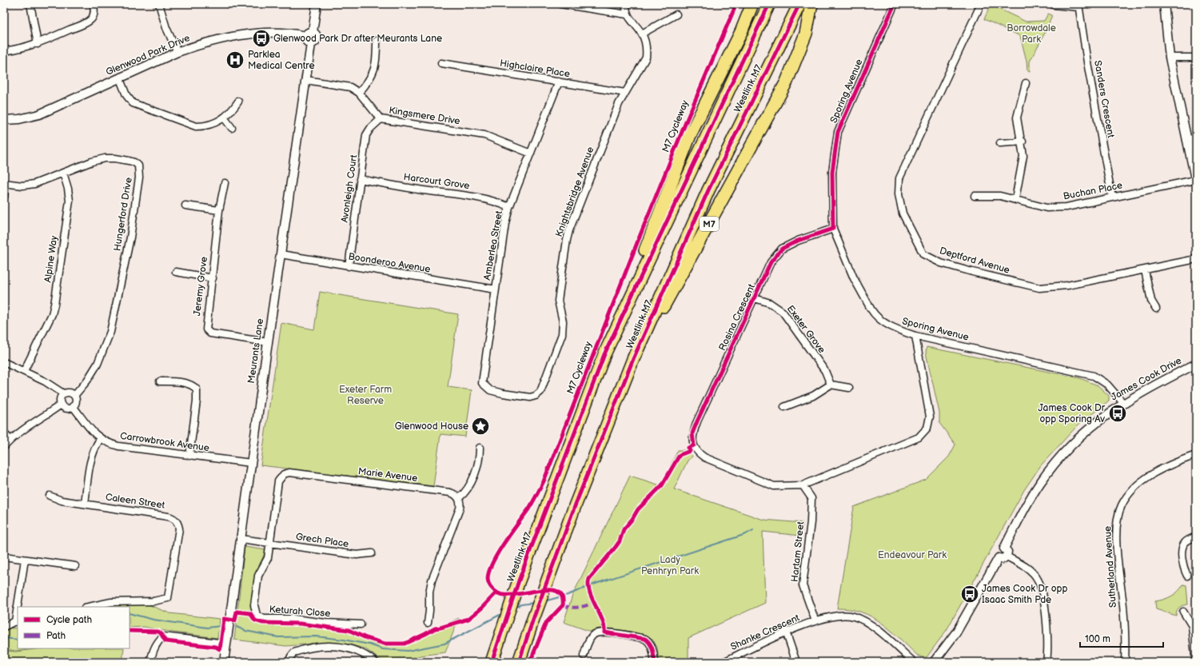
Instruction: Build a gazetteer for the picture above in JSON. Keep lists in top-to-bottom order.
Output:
{
  "streets": {
    "highway": ["Westlink M7", "M7"],
    "street": [
      "Glenwood Park Drive",
      "Highclaire Place",
      "Sporing Avenue",
      "Sanders Crescent",
      "Kingsmere Drive",
      "Harcourt Grove",
      "Avonleigh Court",
      "Buchan Place",
      "Knightsbridge Avenue",
      "Hungerford Drive",
      "Amberlea Street",
      "Alpine Way",
      "Deptford Avenue",
      "Boonderoo Avenue",
      "Jeremy Grove",
      "Rosina Crescent",
      "Exeter Grove",
      "Meurants Lane",
      "James Cook Drive",
      "Carrowbrook Avenue",
      "Marie Avenue",
      "Caleen Street",
      "Grech Place",
      "Hartam Street",
      "Sutherland Avenue",
      "Keturah Close",
      "Shanke Crescent"
    ],
    "cycle path": ["M7 Cycleway"]
  },
  "crossings": [
    ["Glenwood Park Drive", "Meurants Lane"],
    ["Highclaire Place", "Knightsbridge Avenue"],
    ["Highclaire Place", "Amberlea Street"],
    ["Westlink M7", "M7"],
    ["Sporing Avenue", "Rosina Crescent"],
    ["Sporing Avenue", "James Cook Drive"],
    ["Sanders Crescent", "Buchan Place"],
    ["Kingsmere Drive", "Avonleigh Court"],
    ["Kingsmere Drive", "Amberlea Street"],
    ["Kingsmere Drive", "Meurants Lane"],
    ["Harcourt Grove", "Avonleigh Court"],
    ["Harcourt Grove", "Amberlea Street"],
    ["Avonleigh Court", "Boonderoo Avenue"],
    ["Knightsbridge Avenue", "Amberlea Street"],
    ["Hungerford Drive", "Alpine Way"],
    ["Hungerford Drive", "Carrowbrook Avenue"],
    ["Amberlea Street", "Boonderoo Avenue"],
    ["Boonderoo Avenue", "Meurants Lane"],
    ["Jeremy Grove", "Meurants Lane"],
    ["Rosina Crescent", "Exeter Grove"],
    ["Rosina Crescent", "Hartam Street"],
    ["Meurants Lane", "Carrowbrook Avenue"],
    ["Marie Avenue", "Grech Place"],
    ["Marie Avenue", "Keturah Close"],
    ["Grech Place", "Keturah Close"],
    ["Hartam Street", "Shanke Crescent"]
  ],
  "parks": [
    "Borrowdale Park",
    "Exeter Farm Reserve",
    "Endeavour Park",
    "Lady Penhryn Park"
  ],
  "places": {
    "bus stop": ["Glenwood Park Dr after Meurants Lane", "James Cook Dr opp Sporing Av", "James Cook Dr opp Isaac Smith Pde"],
    "hospital": ["Parklea Medical Centre"],
    "place": ["Glenwood House"]
  },
  "legend": ["Cycle path", "Path"],
  "scale_bar": "100 m"
}
